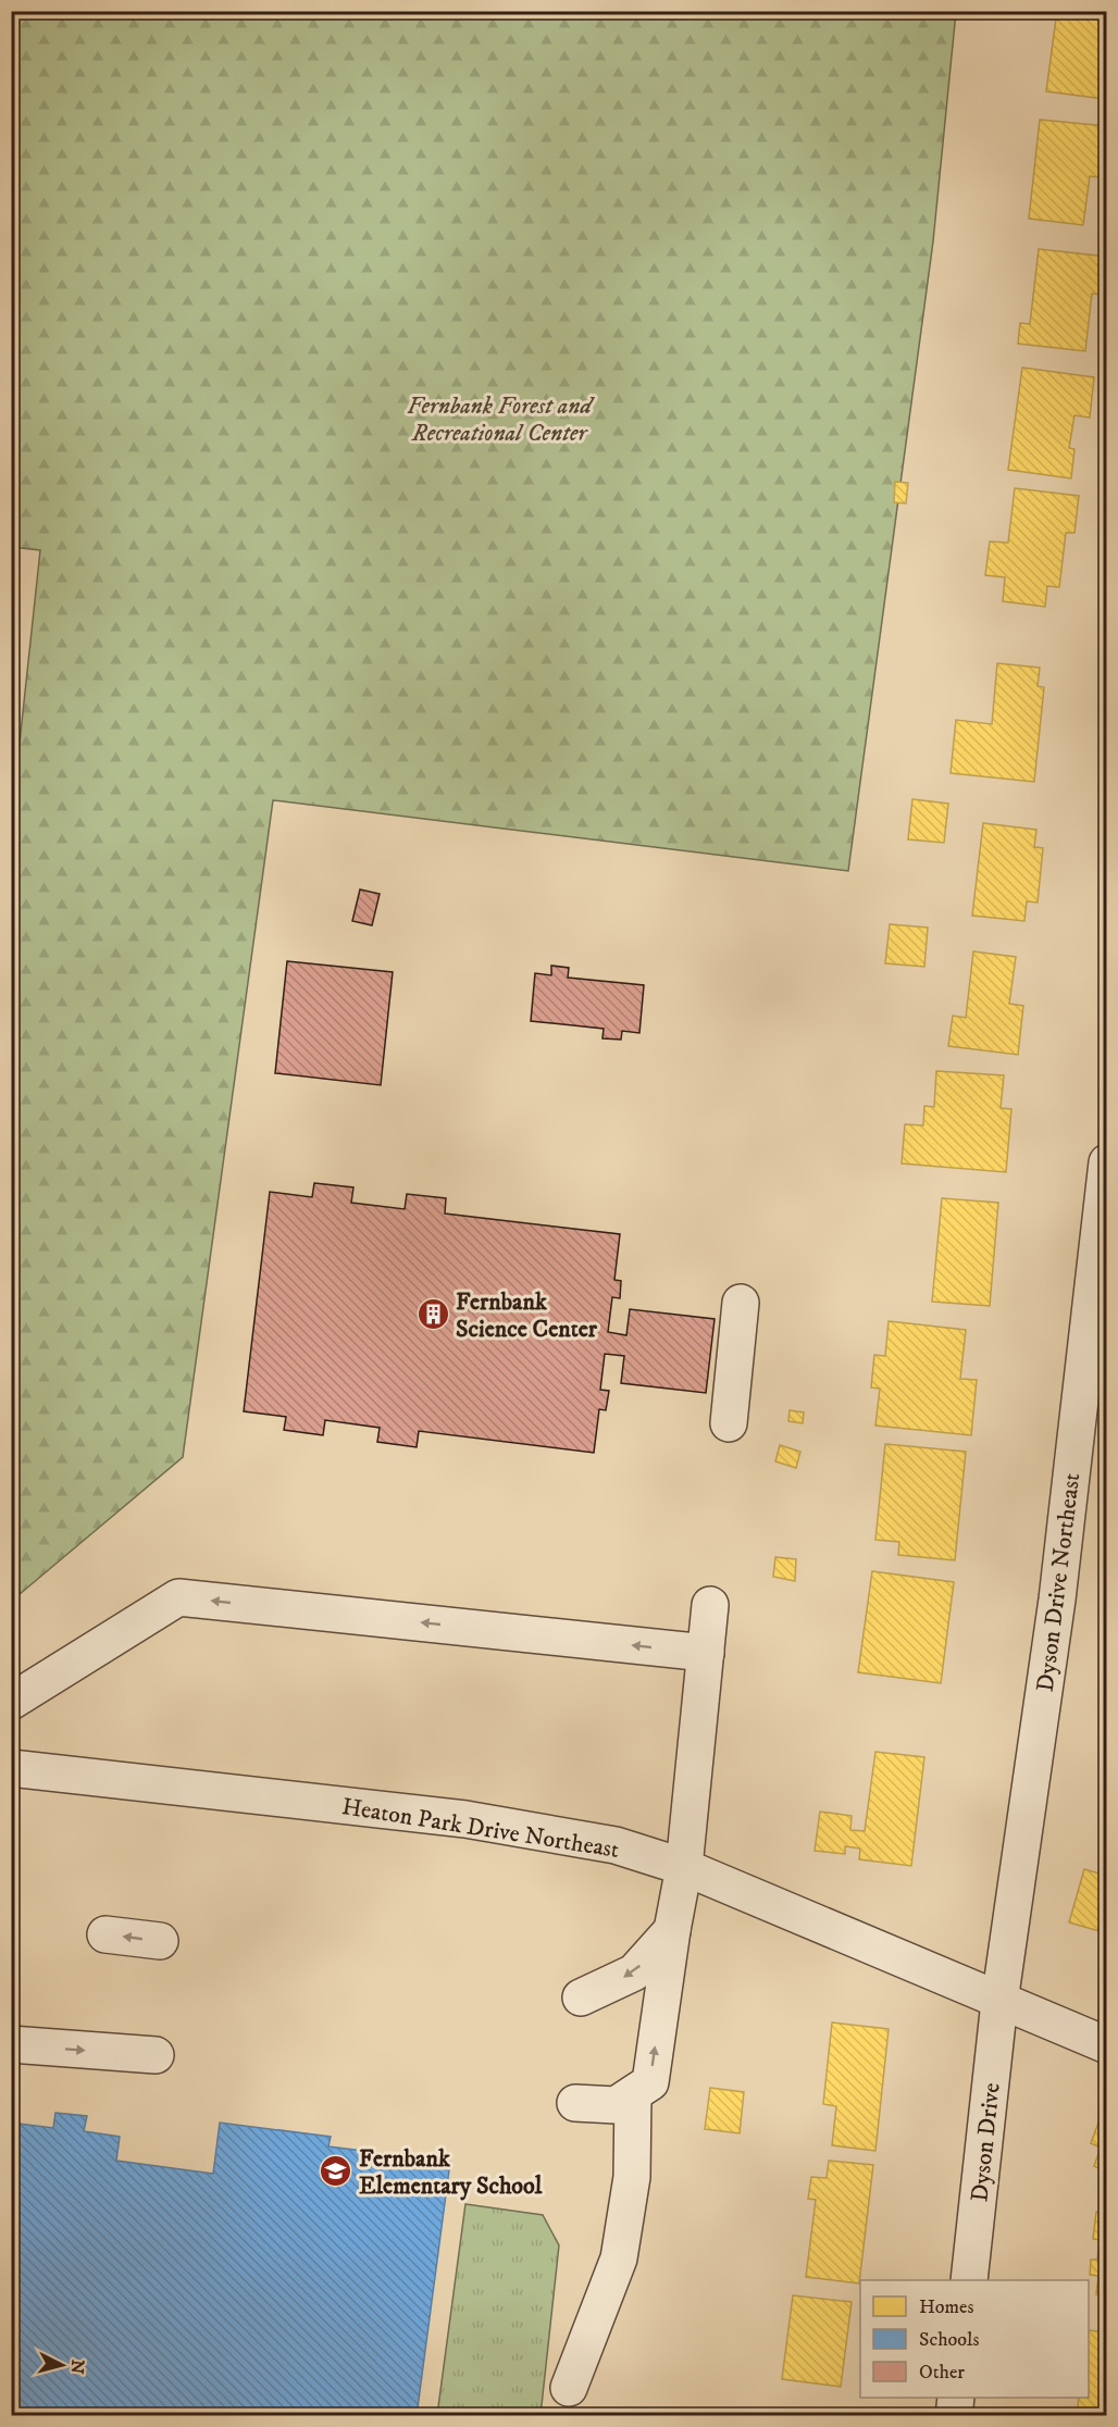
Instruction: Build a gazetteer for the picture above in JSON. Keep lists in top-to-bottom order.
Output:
{
  "streets": {
    "street": ["Dyson Drive Northeast", "Heaton Park Drive Northeast", "Dyson Drive"]
  },
  "crossings": [
    ["Dyson Drive Northeast", "Heaton Park Drive Northeast"],
    ["Dyson Drive Northeast", "Dyson Drive"],
    ["Heaton Park Drive Northeast", "Dyson Drive"]
  ],
  "parks": ["Fernbank Forest and Recreational Center"],
  "places": {
    "building": ["Fernbank Science Center"],
    "school or university": ["Fernbank Elementary School"]
  },
  "legend": ["Homes", "Schools", "Other"],
  "north": "right"
}
